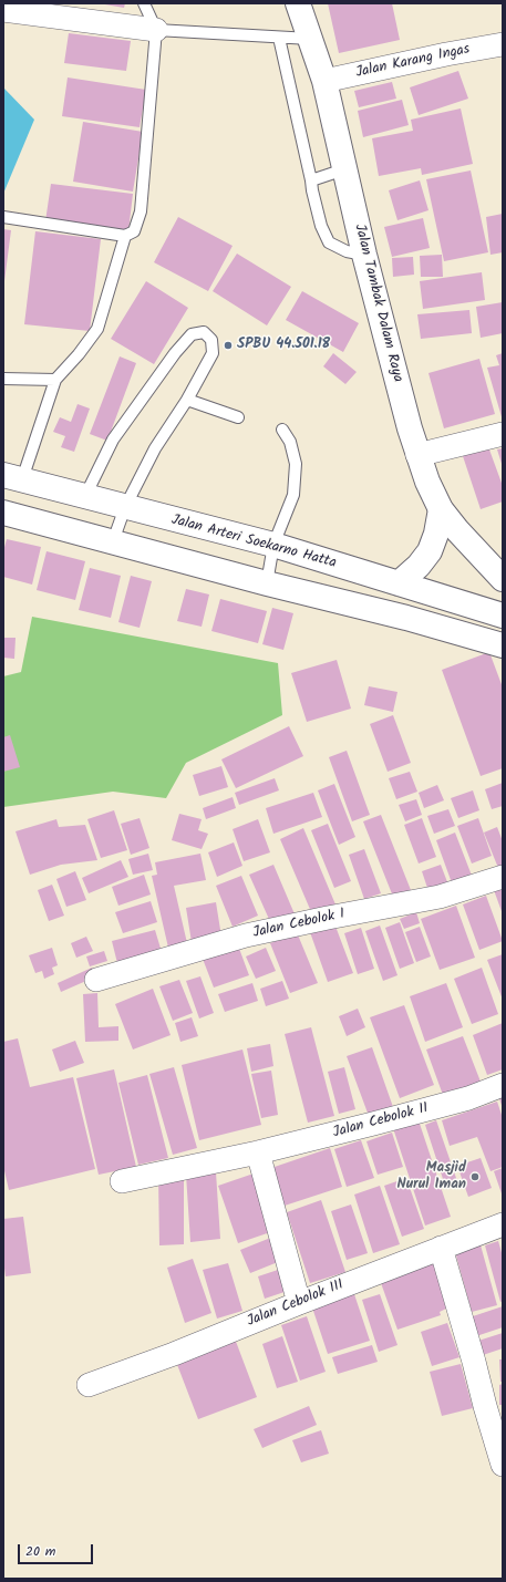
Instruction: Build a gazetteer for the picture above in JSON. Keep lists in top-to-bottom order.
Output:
{
  "streets": {
    "main road": ["Jalan Tambak Dalam Raya", "Jalan Arteri Soekarno Hatta"],
    "street": [
      "Jalan Karang Ingas",
      "Jalan Cebolok I",
      "Jalan Cebolok II",
      "Jalan Cebolok III"
    ]
  },
  "crossings": [
    ["Jalan Karang Ingas", "Jalan Tambak Dalam Raya"]
  ],
  "places": ["SPBU 44.501.18", "Masjid Nurul Iman"],
  "scale_bar": "20 m"
}
